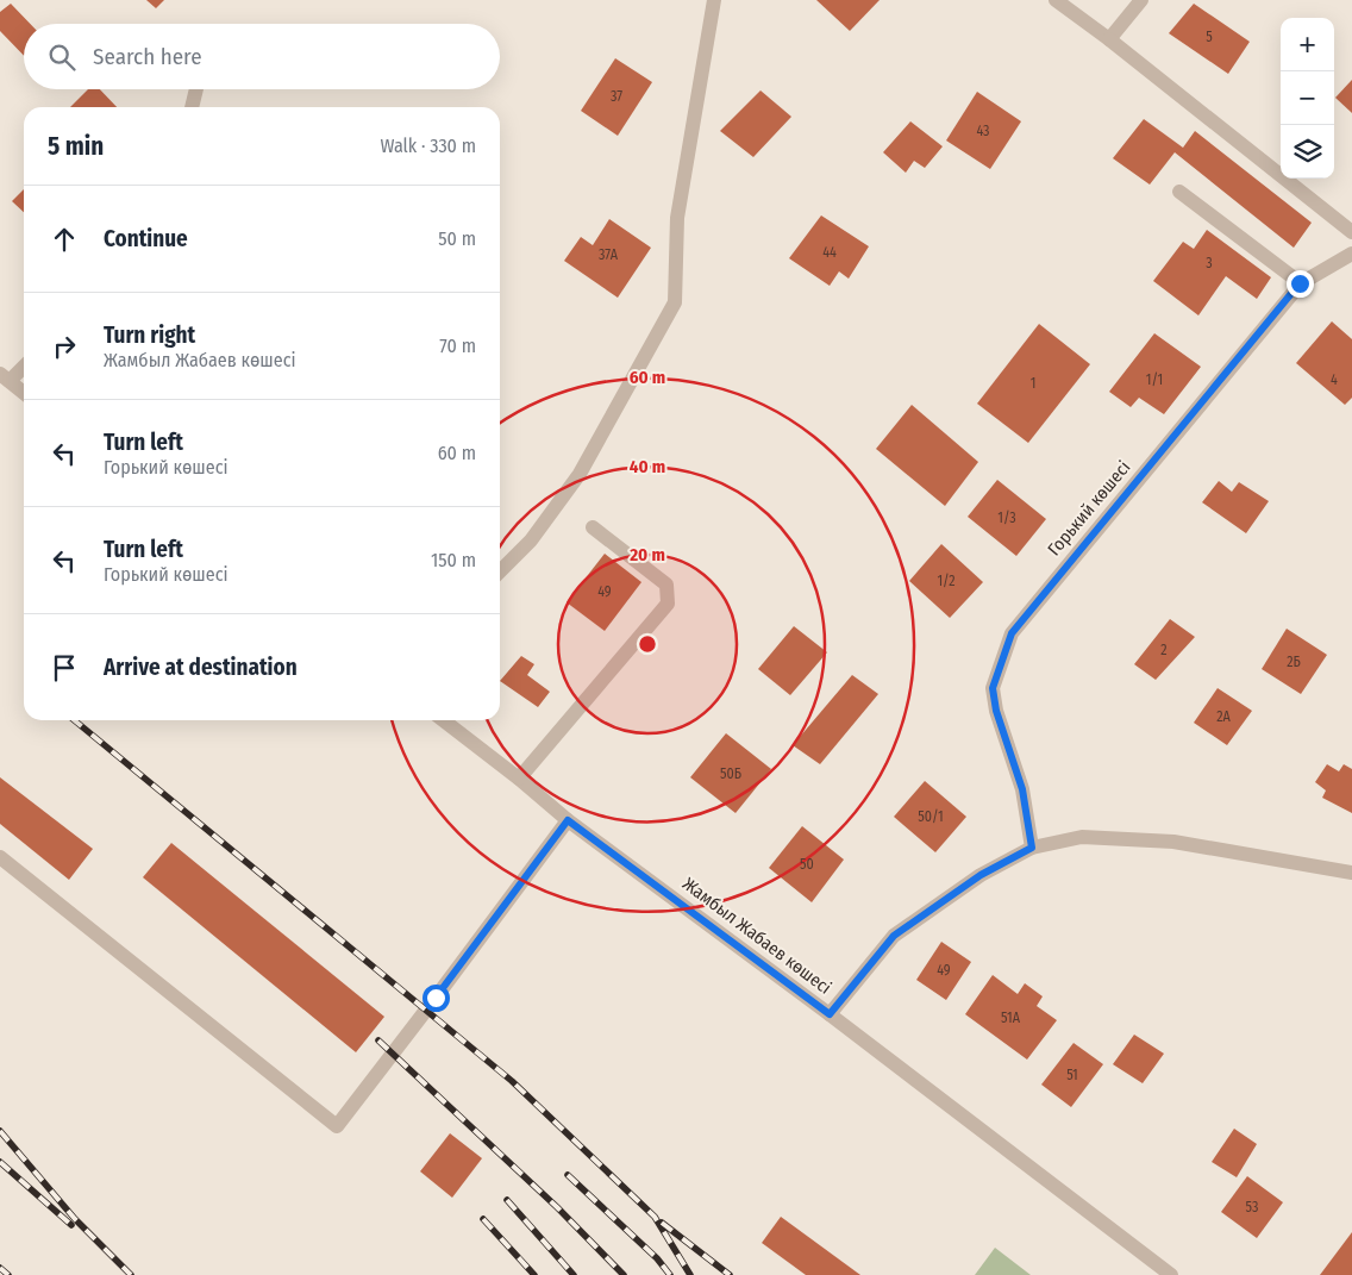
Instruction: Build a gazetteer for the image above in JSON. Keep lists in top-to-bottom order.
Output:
{
  "streets": {
    "street": ["Горький көшесі", "Жамбыл Жабаев көшесі"]
  },
  "house_numbers": [
    "5",
    "37",
    "43",
    "44",
    "37А",
    "3",
    "1/1",
    "4",
    "1",
    "1/3",
    "1/2",
    "49",
    "2",
    "2Б",
    "2А",
    "50Б",
    "50/1",
    "50",
    "49",
    "51А",
    "51",
    "53"
  ],
  "page": {
    "map_buttons": ["+", "−"],
    "search": "Search here",
    "heading": ["5 min", "Walk · 330 m"],
    "list": [
      ["Continue", "50 m"],
      ["Turn right", "Жамбыл Жабаев көшесі", "70 m"],
      ["Turn left", "Горький көшесі", "60 m"],
      ["Turn left", "Горький көшесі", "150 m"],
      "Arrive at destination"
    ]
  },
  "rings": ["60 m", "40 m", "20 m"]
}
